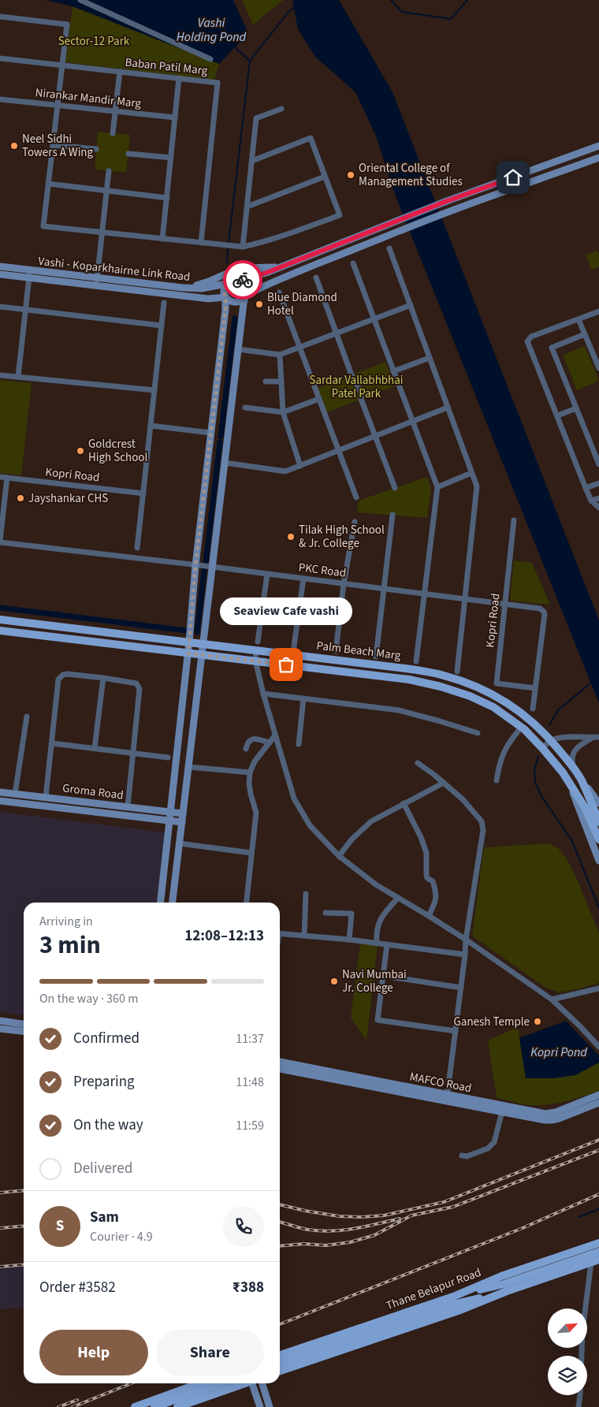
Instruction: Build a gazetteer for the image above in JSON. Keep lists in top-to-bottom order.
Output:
{
  "streets": {
    "main road": [
      "Vashi - Koparkhairne Link Road",
      "Palm Beach Marg",
      "Groma Road",
      "MAFCO Road",
      "Thane Belapur Road"
    ],
    "street": [
      "Baban Patil Marg",
      "Nirankar Mandir Marg",
      "Kopri Road",
      "PKC Road"
    ]
  },
  "crossings": [
    ["Kopri Road", "PKC Road"]
  ],
  "water": ["Vashi Holding Pond", "Kopri Pond"],
  "parks": ["Sector-12 Park", "Sardar Vallabhbhai Patel Park"],
  "places": [
    "Neel Sidhi Towers A Wing",
    "Oriental College of Management Studies",
    "Blue Diamond Hotel",
    "Goldcrest High School",
    "Jayshankar CHS",
    "Tilak High School & Jr. College",
    "Seaview Cafe vashi",
    "Navi Mumbai Jr. College",
    "Ganesh Temple"
  ],
  "north": "top right",
  "page": {
    "bubble": "Seaview Cafe vashi",
    "heading": ["3 min", "Arriving in", "12:08–12:13"],
    "panel": [
      "Sam",
      "Courier · 4.9",
      "Order #3582",
      "₹388"
    ],
    "bar": "On the way · 360 m",
    "list": [
      ["Confirmed", "11:37"],
      ["Preparing", "11:48"],
      ["On the way", "11:59"],
      "Delivered"
    ],
    "round": "S",
    "buttons": ["Help", "Share"]
  }
}
